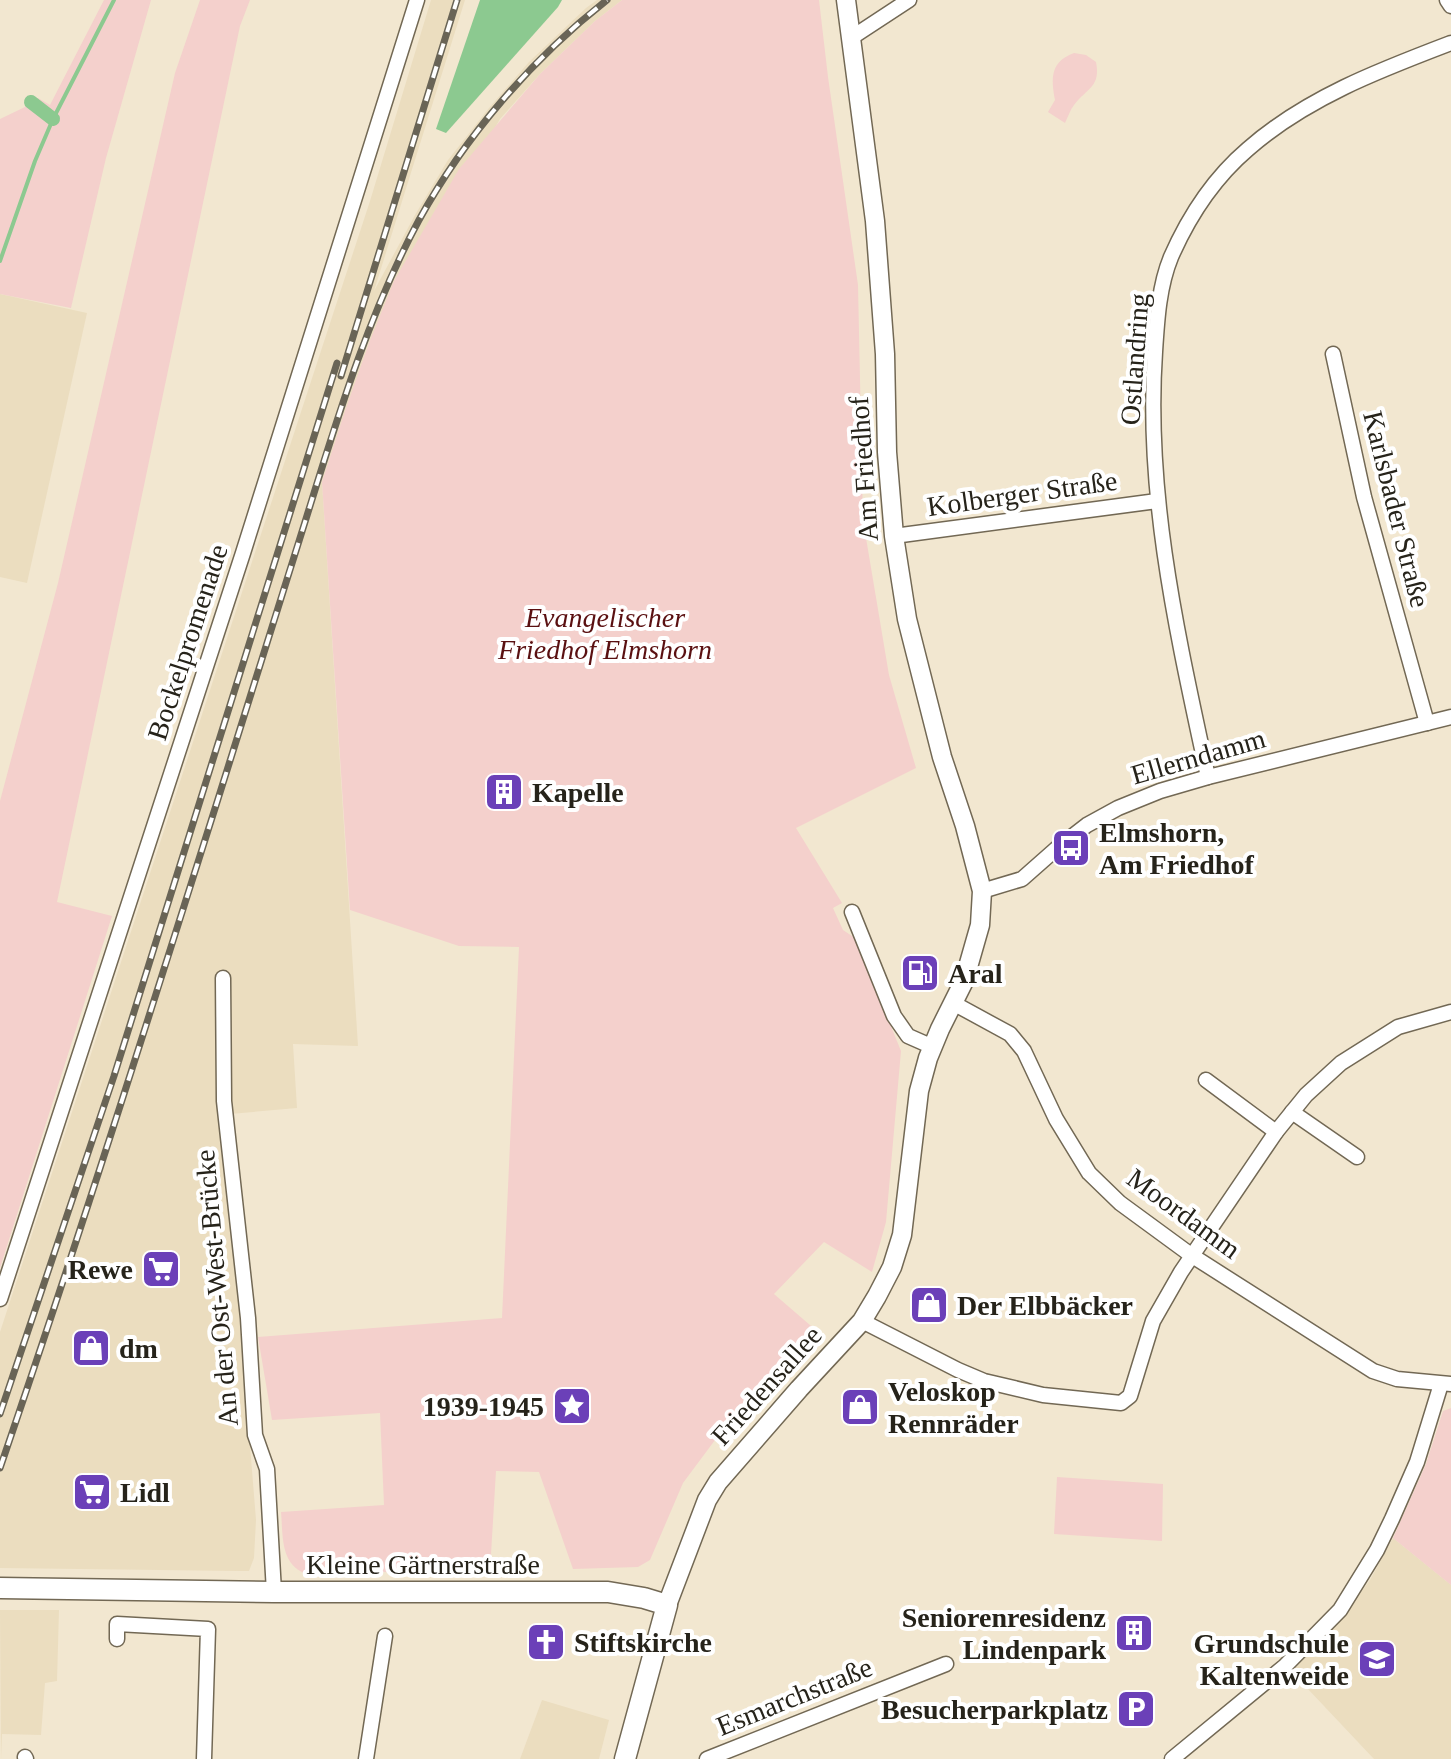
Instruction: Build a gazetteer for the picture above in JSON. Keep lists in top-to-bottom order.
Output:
{
  "streets": {
    "main road": ["Friedensallee", "Kleine Gärtnerstraße"],
    "street": [
      "Ostlandring",
      "Am Friedhof",
      "Kolberger Straße",
      "Karlsbader Straße",
      "Bockelpromenade",
      "Ellerndamm",
      "Moordamm",
      "An der Ost-West-Brücke",
      "Esmarchstraße"
    ]
  },
  "crossings": [
    ["Ostlandring", "Kolberger Straße"],
    ["Ostlandring", "Ellerndamm"],
    ["Am Friedhof", "Kolberger Straße"],
    ["Am Friedhof", "Ellerndamm"],
    ["Am Friedhof", "Friedensallee"],
    ["Karlsbader Straße", "Ellerndamm"],
    ["Moordamm", "Friedensallee"],
    ["An der Ost-West-Brücke", "Kleine Gärtnerstraße"],
    ["Friedensallee", "Kleine Gärtnerstraße"]
  ],
  "parks": ["Evangelischer Friedhof Elmshorn"],
  "places": {
    "building": ["Kapelle", "Seniorenresidenz Lindenpark"],
    "bus stop": ["Elmshorn, Am Friedhof"],
    "fuel station": ["Aral"],
    "supermarket": ["Rewe", "Lidl"],
    "shop": ["Der Elbbäcker", "dm", "Veloskop Rennräder"],
    "place": ["1939-1945"],
    "church": ["Stiftskirche"],
    "school or university": ["Grundschule Kaltenweide"],
    "parking": ["Besucherparkplatz"]
  }
}
